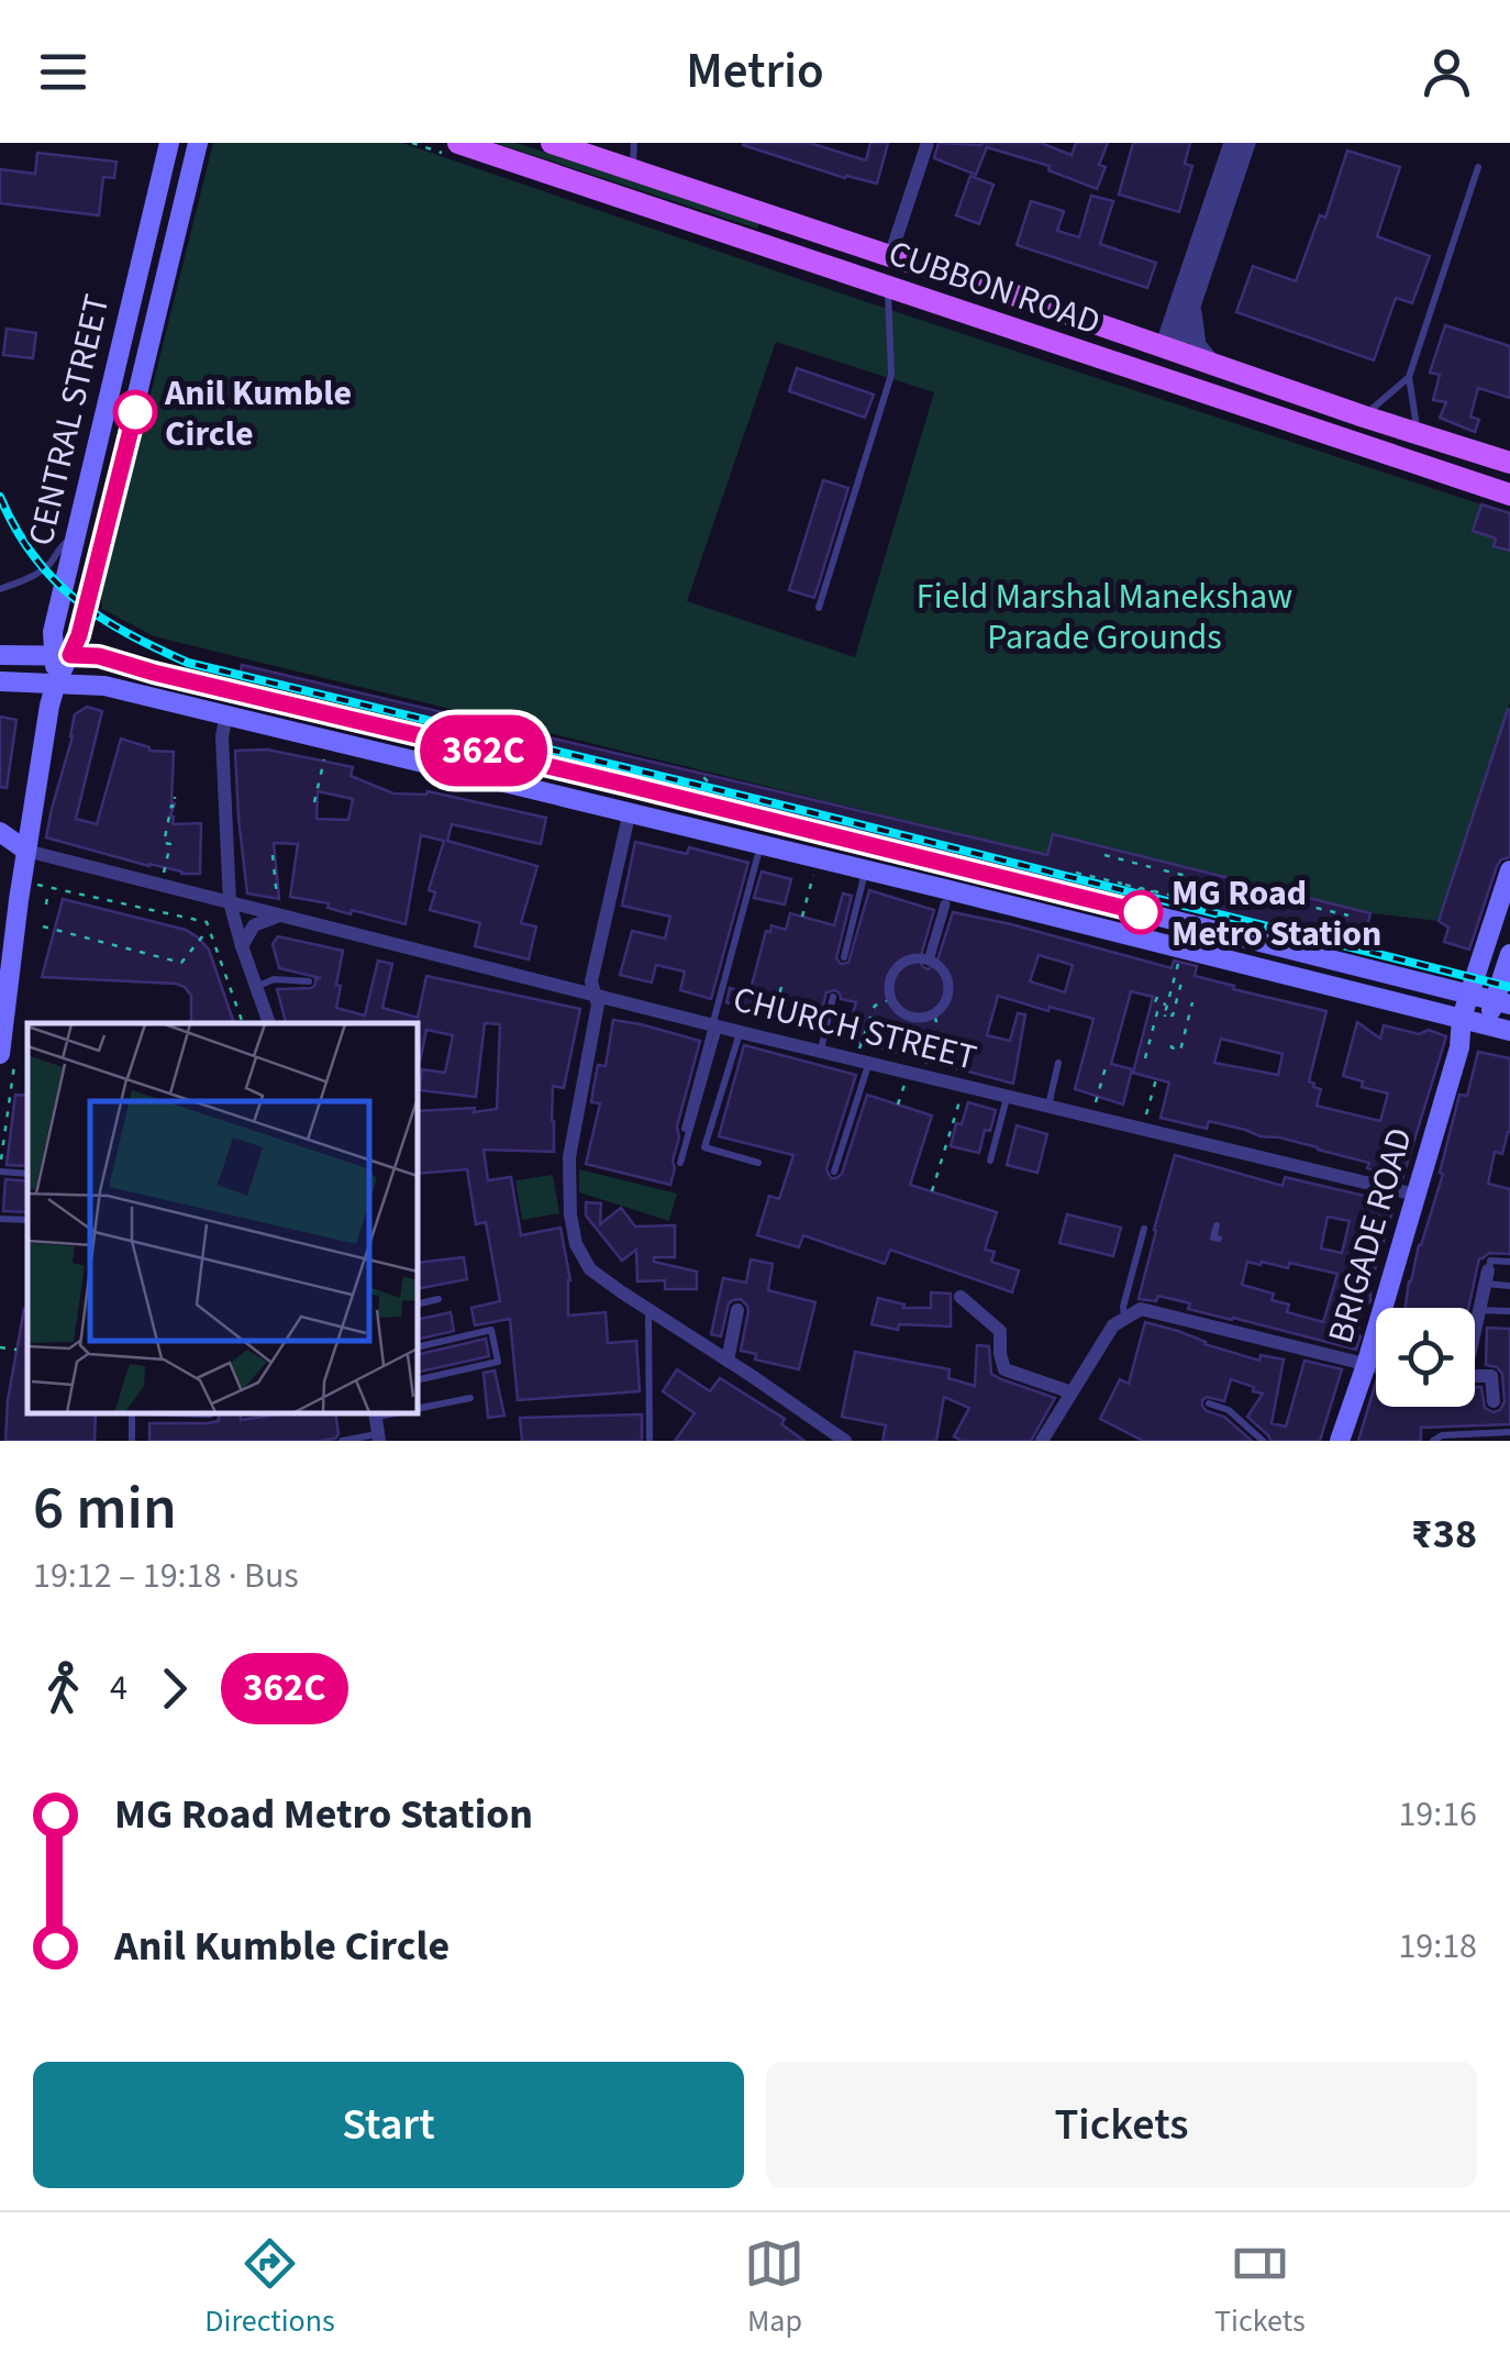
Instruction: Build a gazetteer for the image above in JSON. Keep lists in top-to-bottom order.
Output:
{
  "streets": {
    "main road": ["CUBBON ROAD", "CENTRAL STREET", "BRIGADE ROAD"],
    "street": ["CHURCH STREET"]
  },
  "crossings": [
    ["CENTRAL STREET", "CHURCH STREET"],
    ["CHURCH STREET", "BRIGADE ROAD"]
  ],
  "parks": ["Field Marshal Manekshaw Parade Grounds"],
  "places": ["Anil Kumble Circle", "MG Road Metro Station"],
  "lines": ["bus line 362C"],
  "page": {
    "header": "Metrio",
    "on_map": "362C",
    "heading": ["6 min", "19:12 – 19:18 · Bus", "₹38"],
    "legs": ["4", "362C"],
    "list": [
      {
        "name": "MG Road Metro Station",
        "value": "19:16"
      },
      {
        "name": "Anil Kumble Circle",
        "value": "19:18"
      }
    ],
    "buttons": ["Start", "Tickets"],
    "tabs": ["Directions", "Map", "Tickets"]
  }
}
